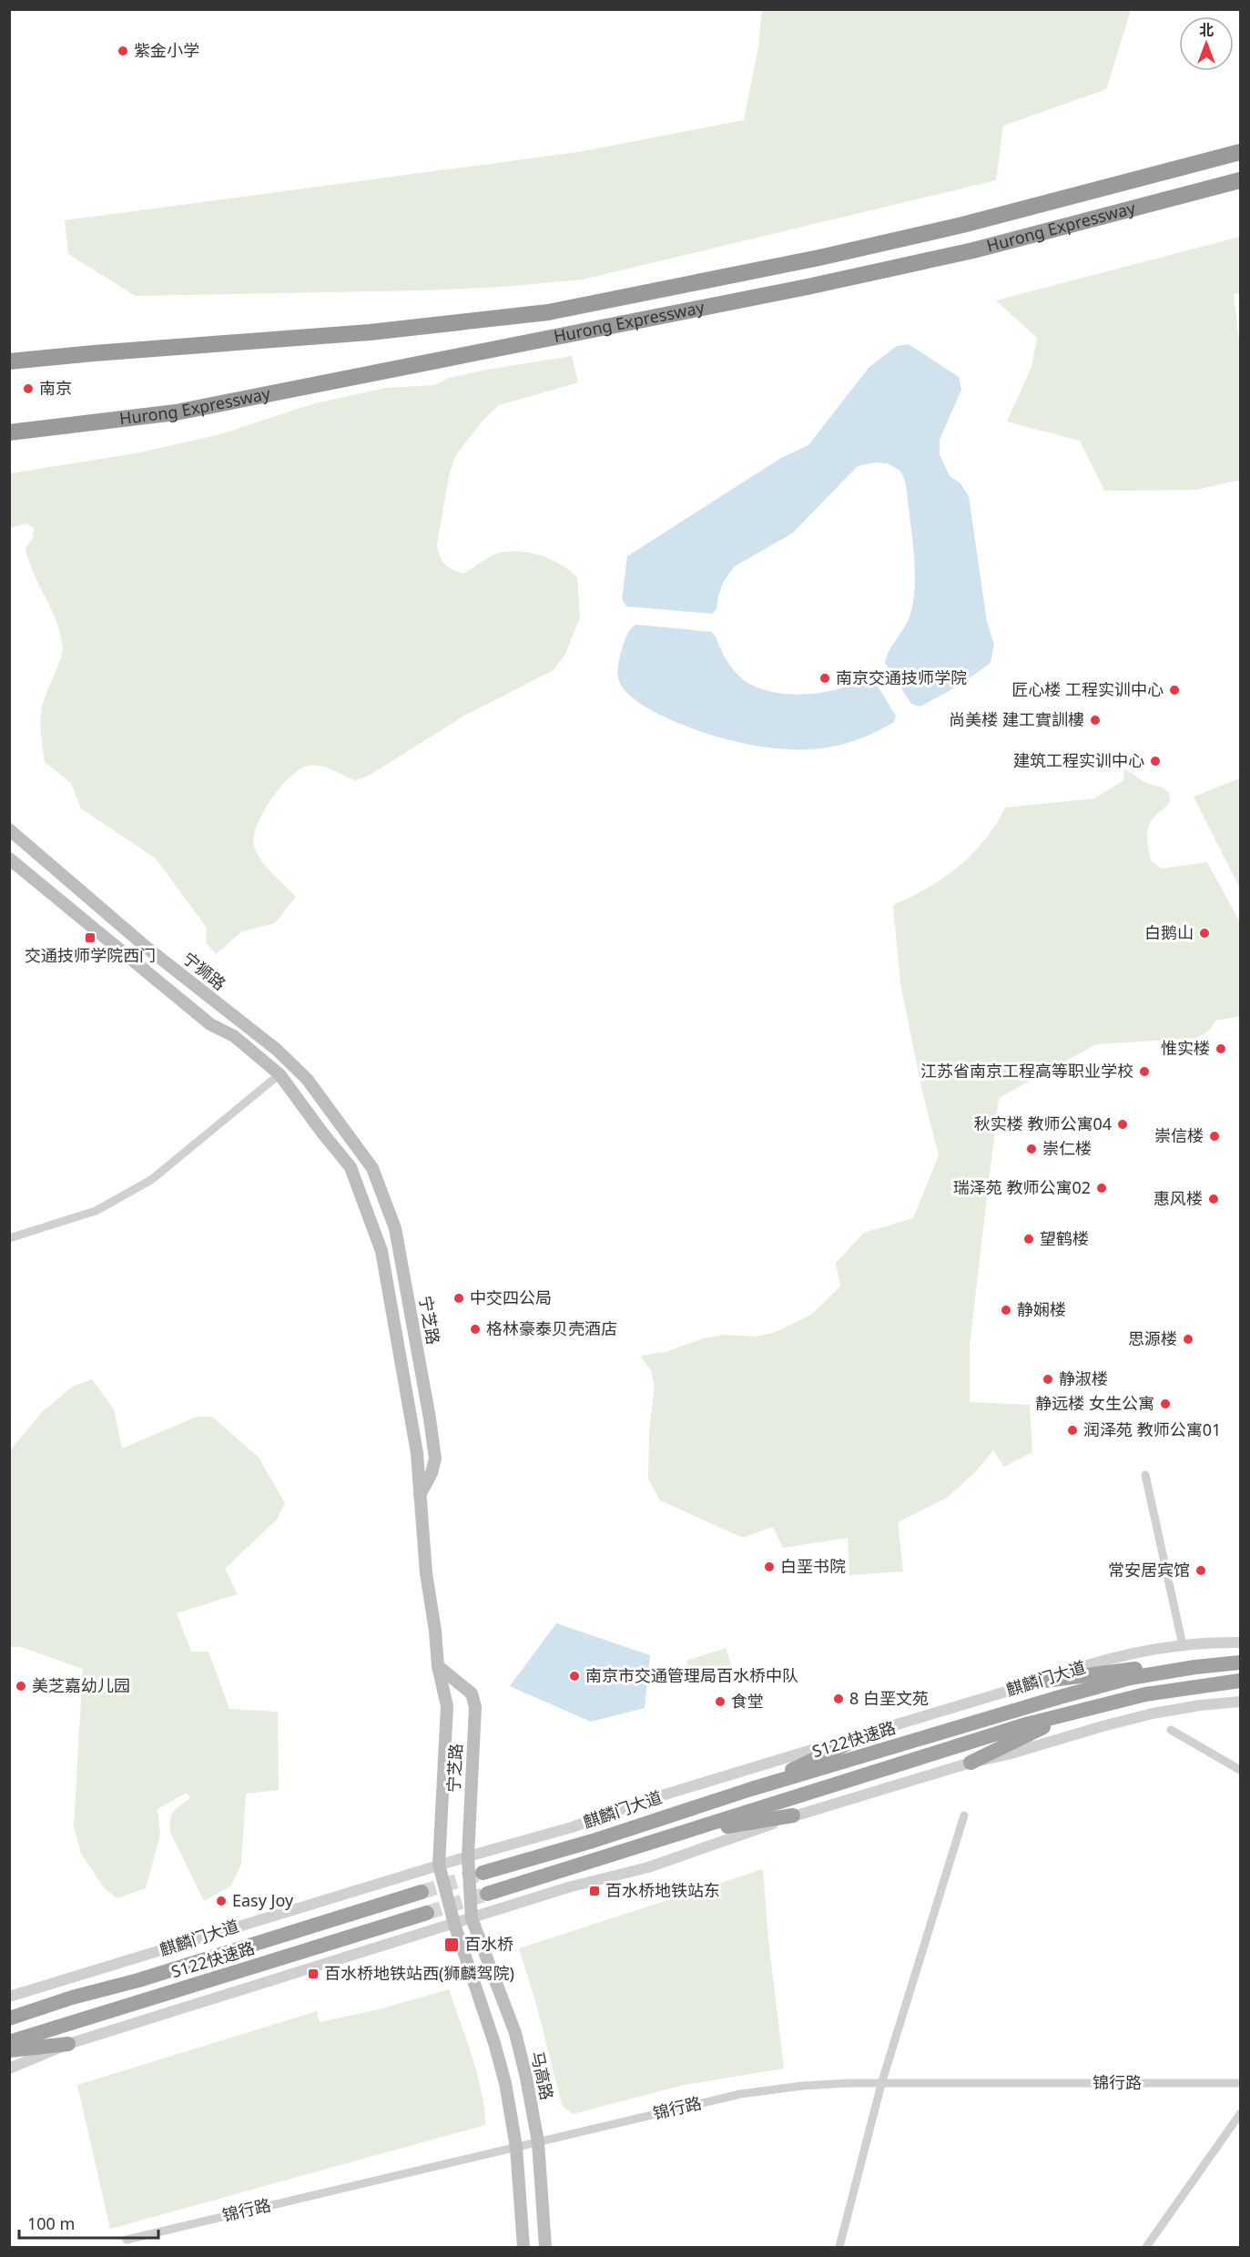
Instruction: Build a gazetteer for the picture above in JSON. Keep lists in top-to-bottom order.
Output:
{
  "streets": {
    "highway": ["Hurong Expressway", "S122快速路"],
    "main road": ["宁狮路", "宁芝路", "马高路"],
    "street": ["麒麟门大道", "锦行路"]
  },
  "crossings": [
    ["宁狮路", "宁芝路"],
    ["宁芝路", "麒麟门大道"],
    ["宁芝路", "马高路"],
    ["马高路", "锦行路"]
  ],
  "places": {
    "other": [
      "紫金小学",
      "南京",
      "南京交通技师学院",
      "匠心楼 工程实训中心",
      "尚美楼 建工實訓樓",
      "建筑工程实训中心",
      "白鹅山",
      "惟实楼",
      "江苏省南京工程高等职业学校",
      "秋实楼 教师公寓04",
      "崇信楼",
      "崇仁楼",
      "瑞泽苑 教师公寓02",
      "惠风楼",
      "望鹤楼",
      "中交四公局",
      "静娴楼",
      "格林豪泰贝壳酒店",
      "思源楼",
      "静淑楼",
      "静远楼 女生公寓",
      "润泽苑 教师公寓01",
      "白垩书院",
      "常安居宾馆",
      "南京市交通管理局百水桥中队",
      "美芝嘉幼儿园",
      "8 白垩文苑",
      "食堂",
      "Easy Joy"
    ],
    "transit": [
      "交通技师学院西门",
      "百水桥地铁站东",
      "百水桥",
      "百水桥地铁站西(狮麟驾院)"
    ]
  },
  "scale_bar": "100 m",
  "north": "top"
}
